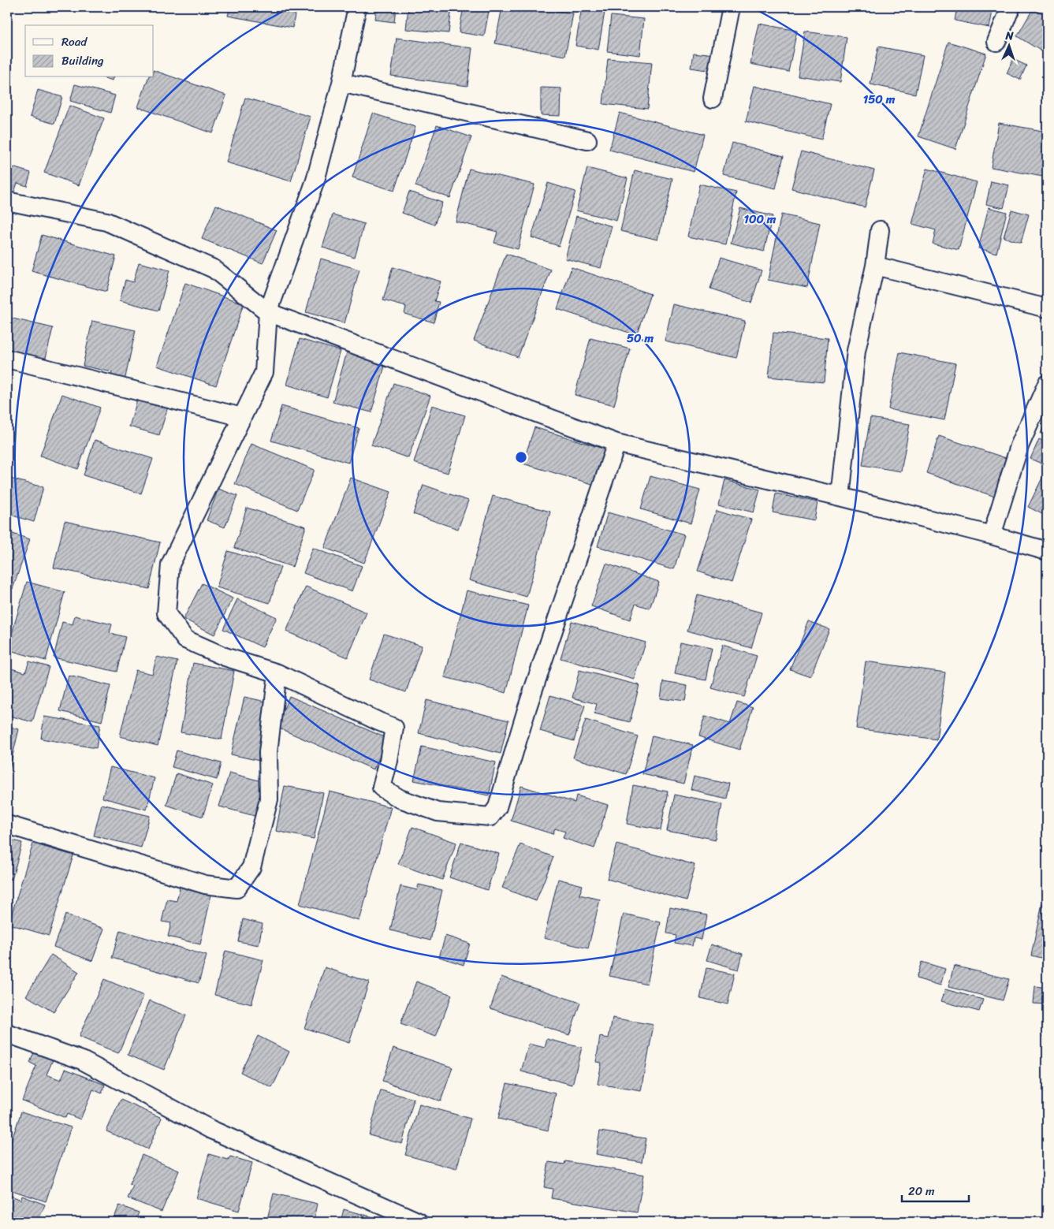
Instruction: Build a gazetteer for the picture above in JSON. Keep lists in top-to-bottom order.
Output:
{
  "legend": ["Road", "Building"],
  "scale_bar": "20 m",
  "north": "top",
  "rings": ["150 m", "100 m", "50 m"]
}
